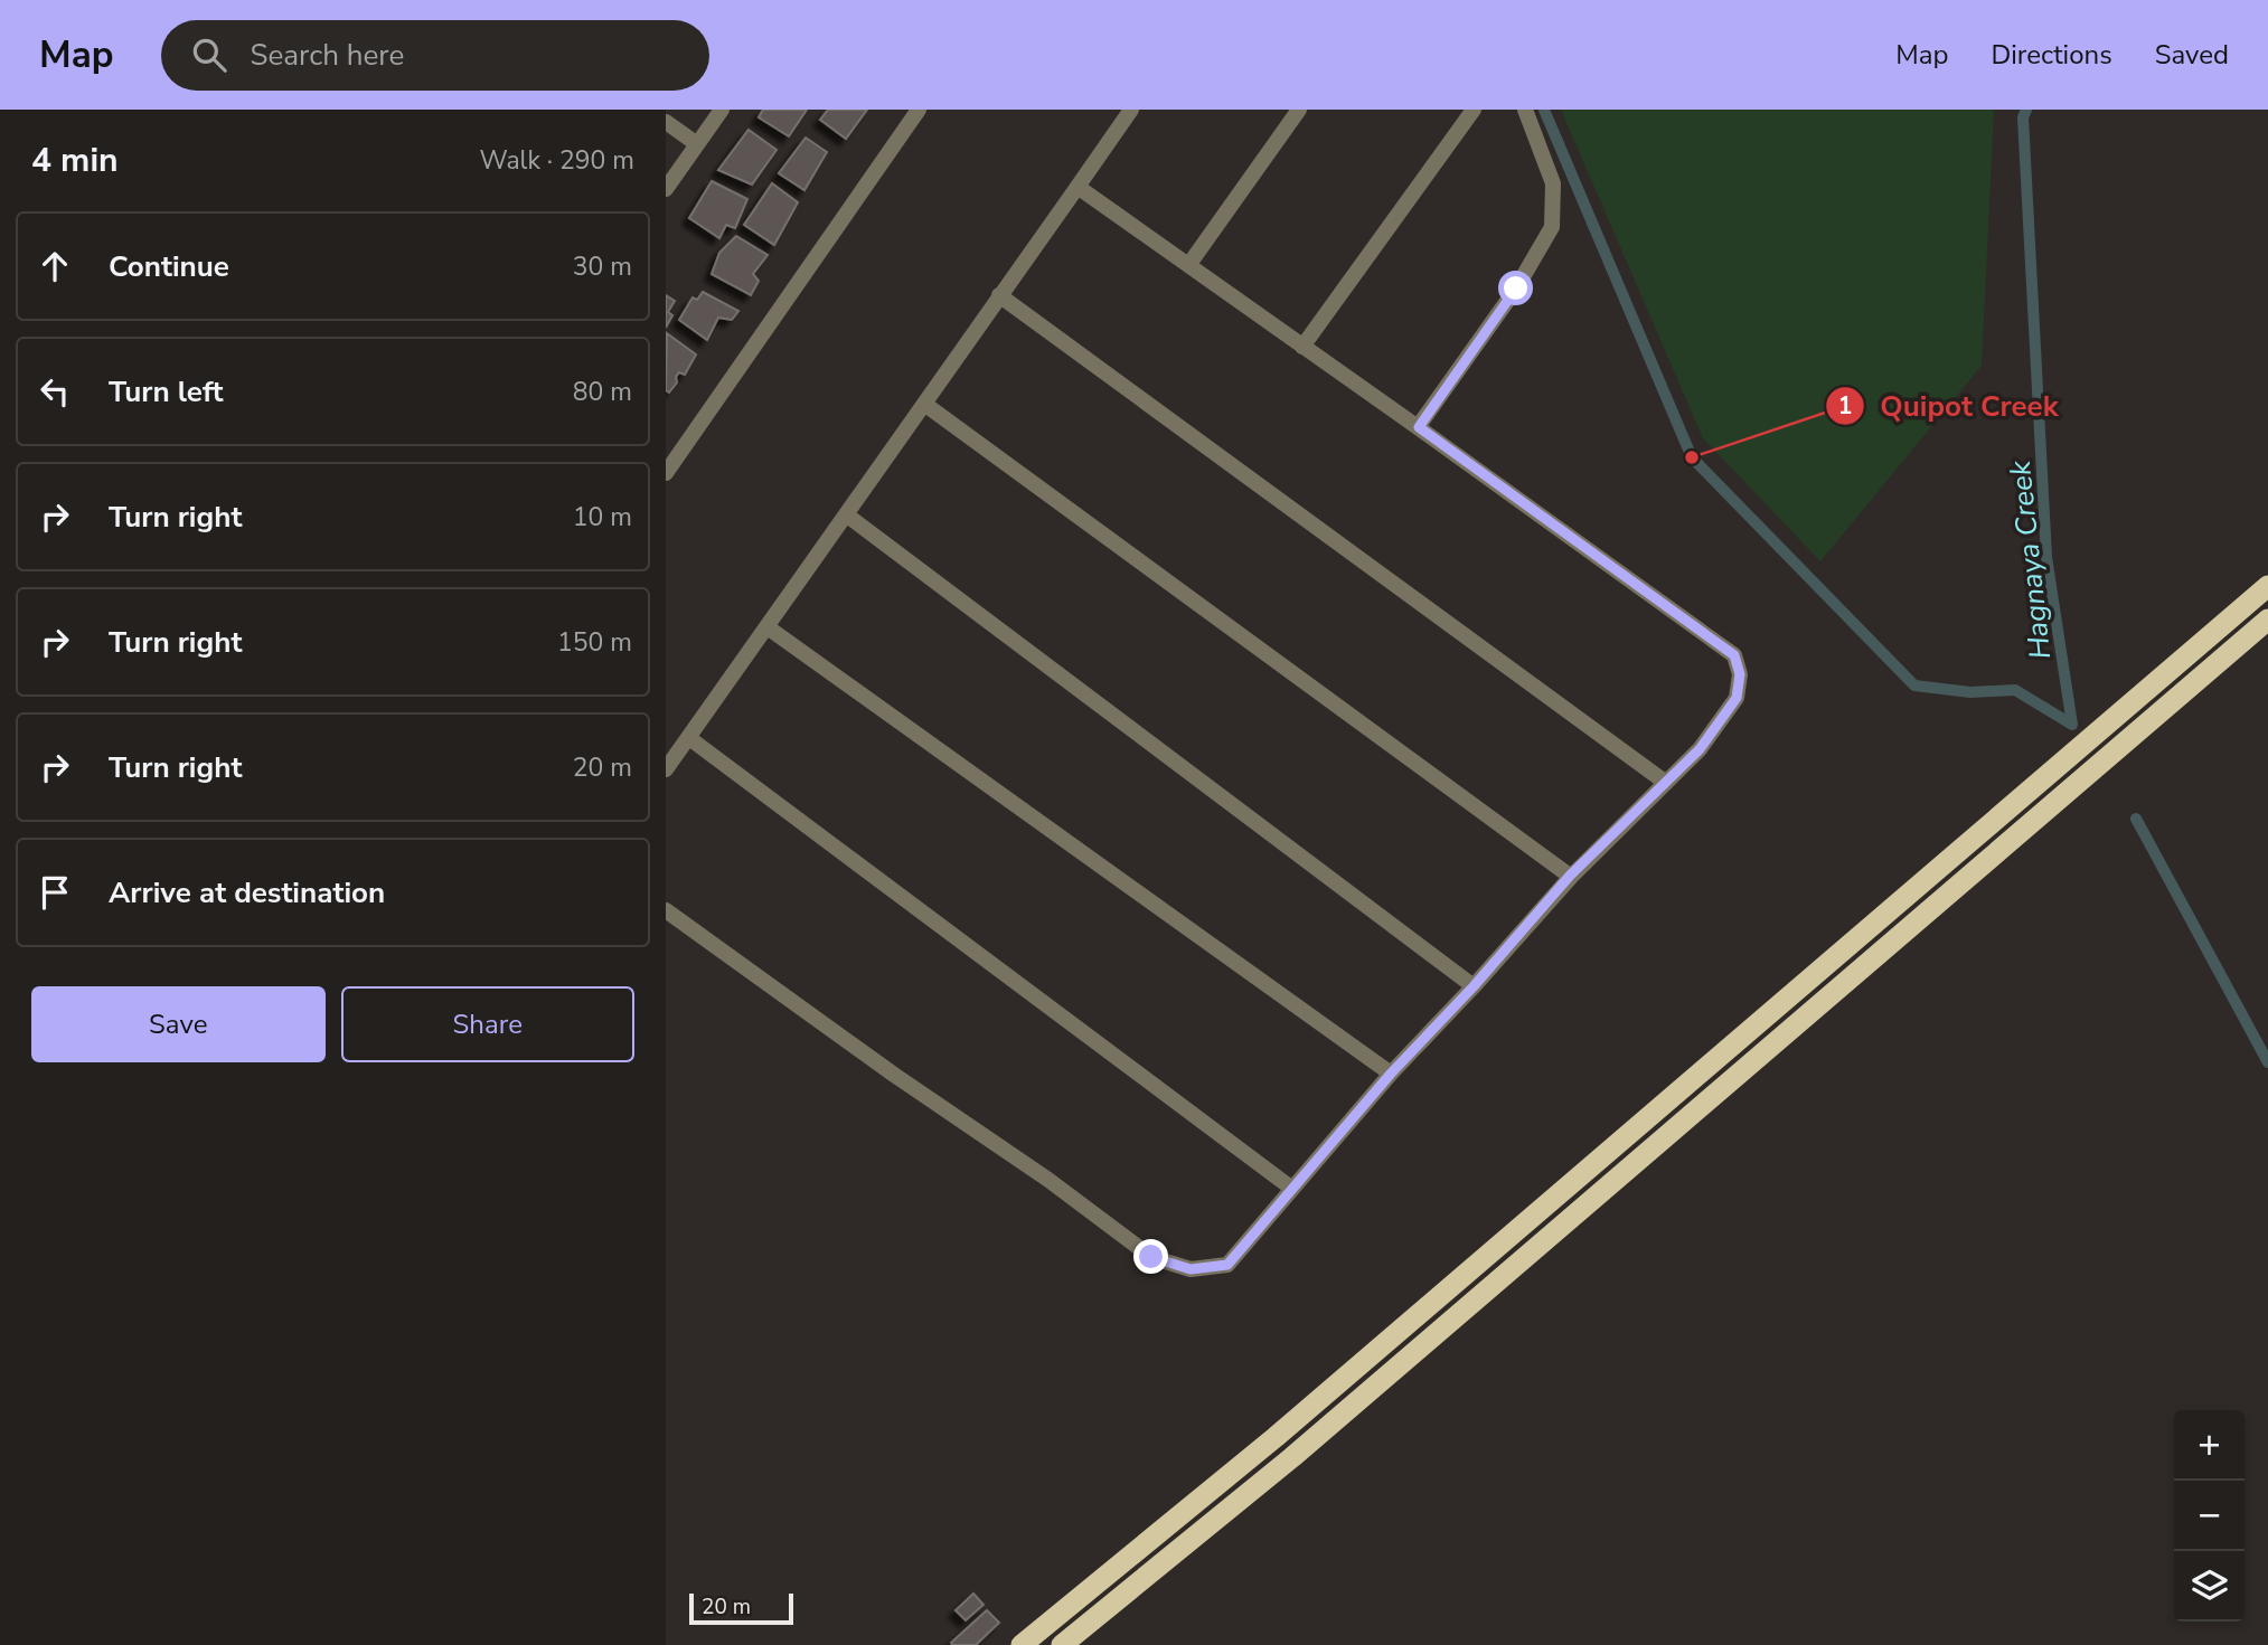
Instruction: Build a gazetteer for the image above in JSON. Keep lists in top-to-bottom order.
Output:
{
  "water": ["Hagnaya Creek"],
  "places": ["Quipot Creek"],
  "scale_bar": "20 m",
  "page": {
    "header": "Map",
    "search": "Search here",
    "nav": ["Map", "Directions", "Saved"],
    "heading": ["4 min", "Walk · 290 m"],
    "list": [
      ["Continue", "30 m"],
      ["Turn left", "80 m"],
      ["Turn right", "10 m"],
      ["Turn right", "150 m"],
      ["Turn right", "20 m"],
      "Arrive at destination"
    ],
    "buttons": ["Save", "Share"],
    "map_buttons": ["+", "−"],
    "scale": "20 m"
  }
}
